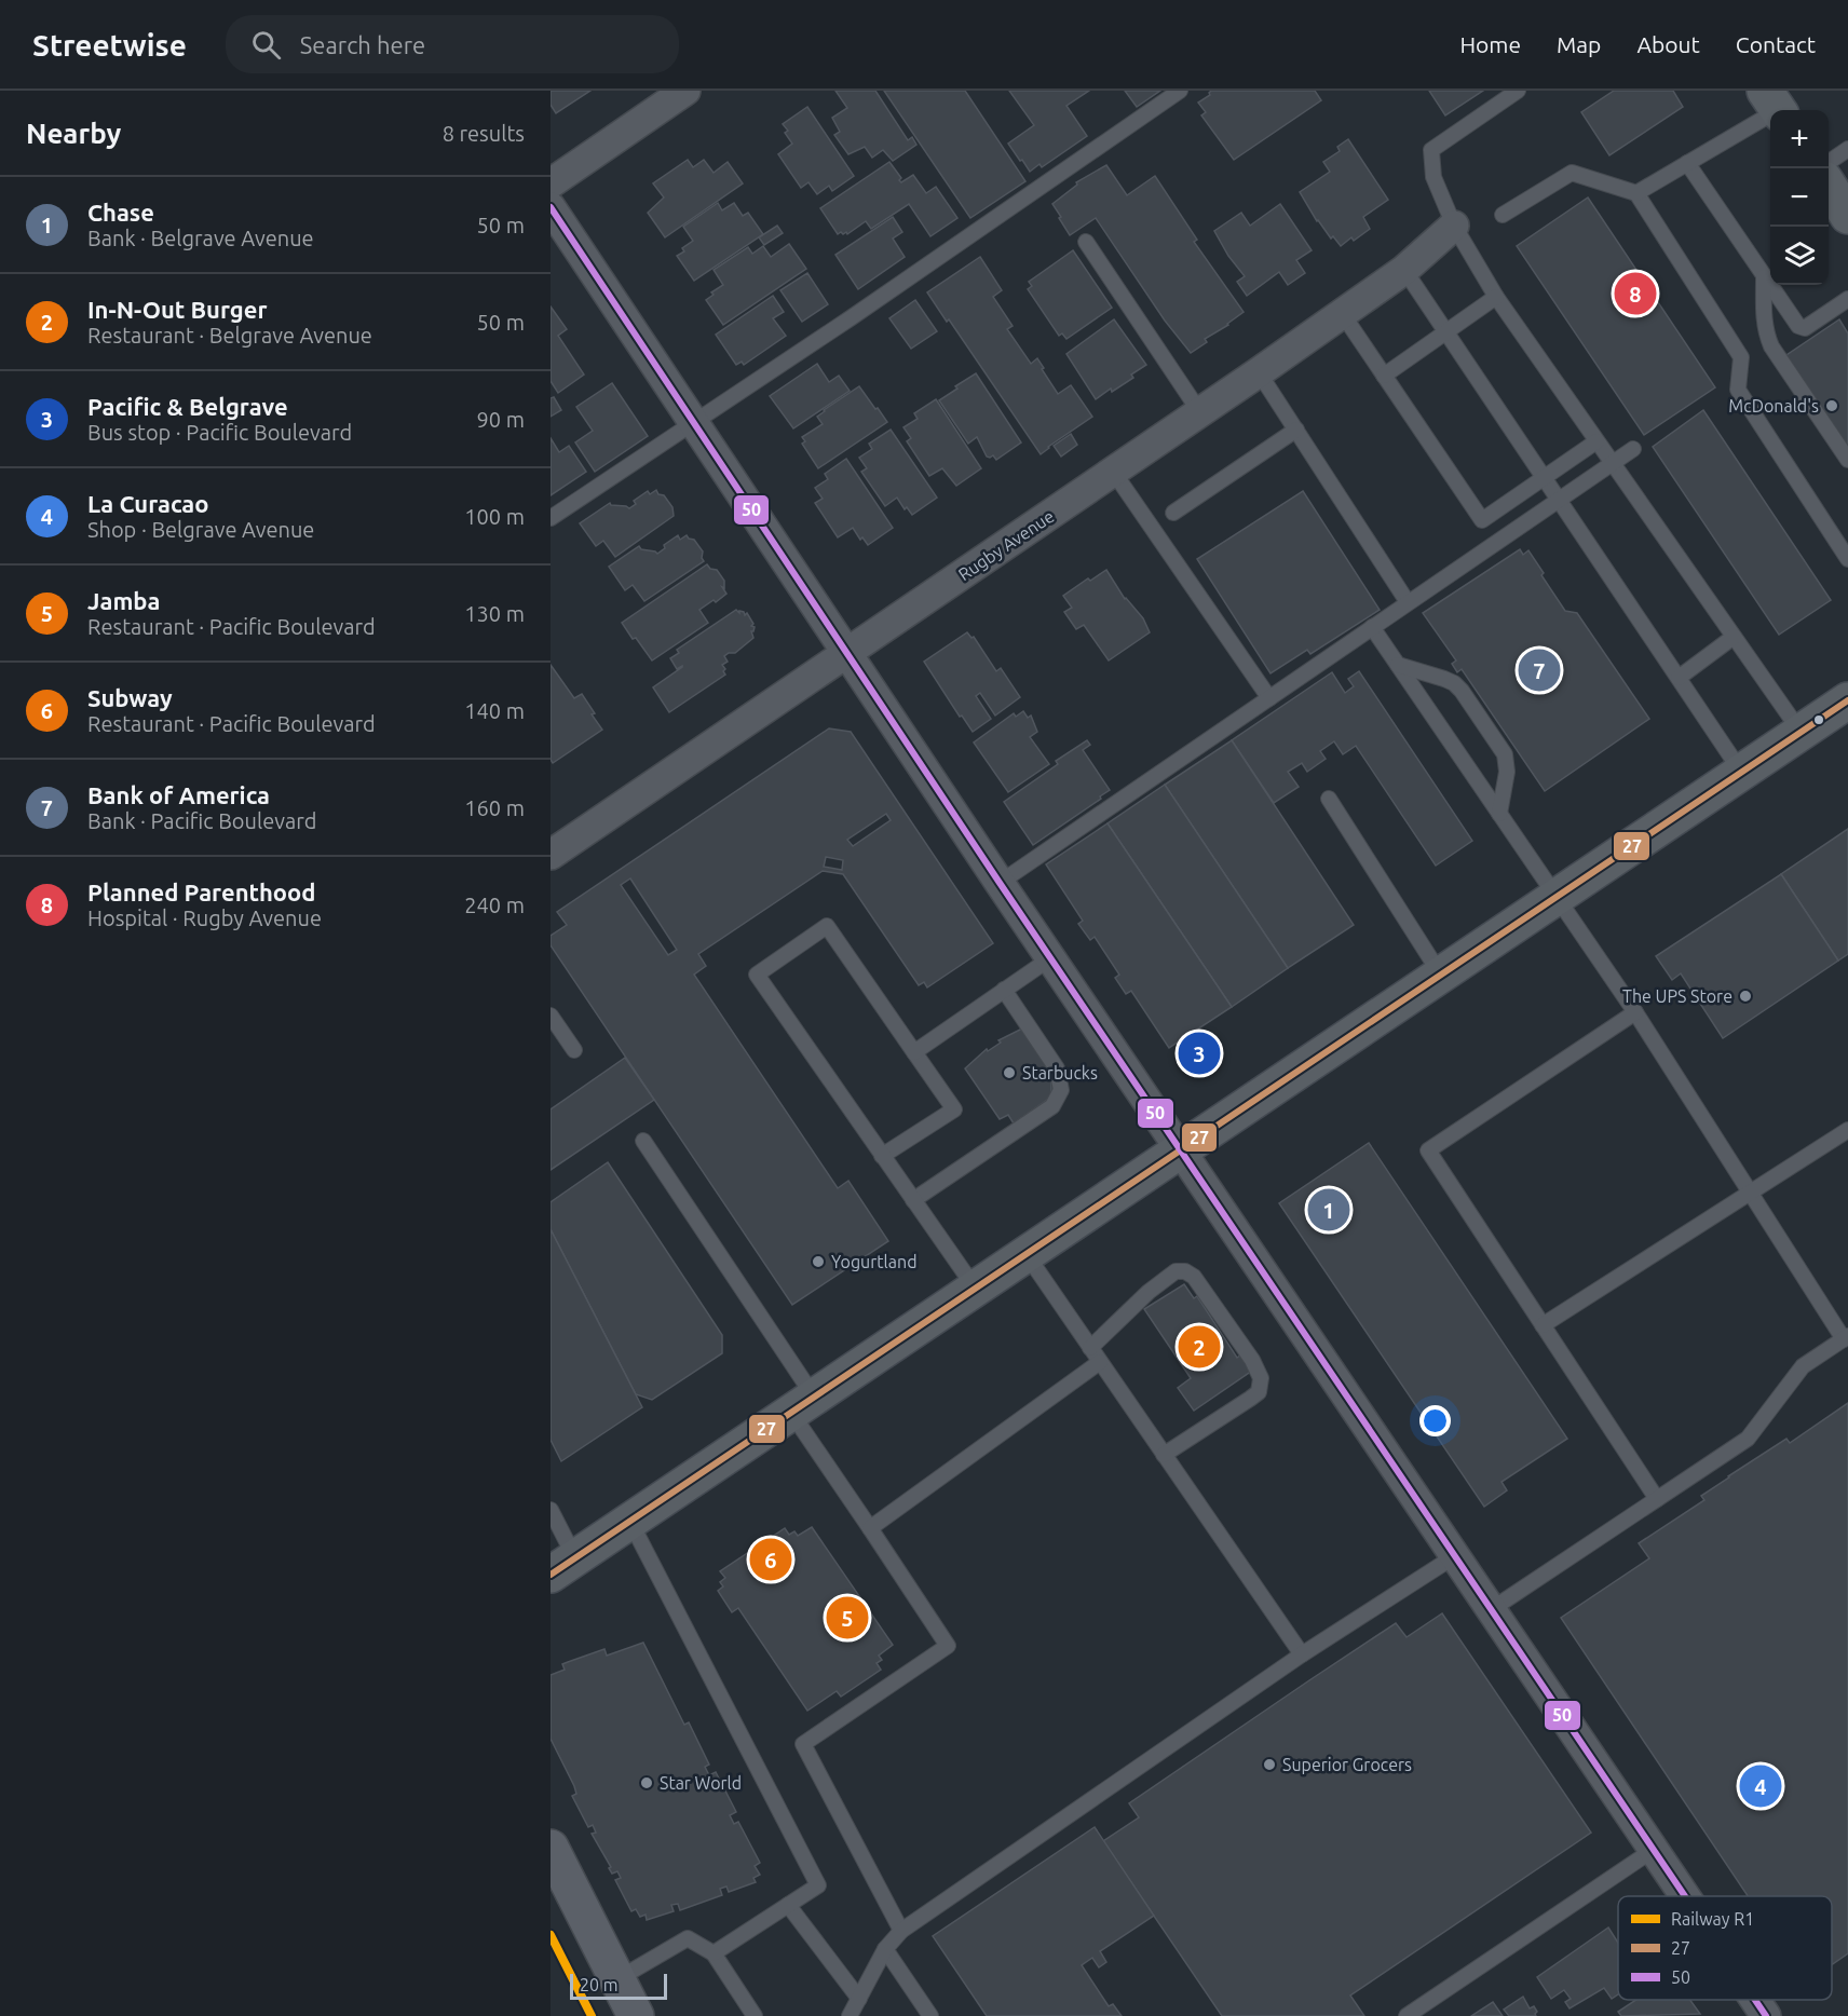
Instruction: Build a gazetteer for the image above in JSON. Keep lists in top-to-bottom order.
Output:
{
  "streets": {
    "street": ["Rugby Avenue"]
  },
  "places": [
    "McDonald's",
    "The UPS Store",
    "Starbucks",
    "Yogurtland",
    "Superior Grocers",
    "Star World"
  ],
  "lines": ["transit line 50", "transit line 27", "rail line R1"],
  "legend": ["Railway R1", "27", "50"],
  "scale_bar": "20 m",
  "page": {
    "header": "Streetwise",
    "search": "Search here",
    "nav": [
      "Home",
      "Map",
      "About",
      "Contact"
    ],
    "heading": ["Nearby", "8 results"],
    "map_buttons": ["+", "−"],
    "list": [
      {
        "mark": "1",
        "name": "Chase",
        "note": "Bank · Belgrave Avenue",
        "value": "50 m"
      },
      {
        "mark": "2",
        "name": "In-N-Out Burger",
        "note": "Restaurant · Belgrave Avenue",
        "value": "50 m"
      },
      {
        "mark": "3",
        "name": "Pacific & Belgrave",
        "note": "Bus stop · Pacific Boulevard",
        "value": "90 m"
      },
      {
        "mark": "4",
        "name": "La Curacao",
        "note": "Shop · Belgrave Avenue",
        "value": "100 m"
      },
      {
        "mark": "5",
        "name": "Jamba",
        "note": "Restaurant · Pacific Boulevard",
        "value": "130 m"
      },
      {
        "mark": "6",
        "name": "Subway",
        "note": "Restaurant · Pacific Boulevard",
        "value": "140 m"
      },
      {
        "mark": "7",
        "name": "Bank of America",
        "note": "Bank · Pacific Boulevard",
        "value": "160 m"
      },
      {
        "mark": "8",
        "name": "Planned Parenthood",
        "note": "Hospital · Rugby Avenue",
        "value": "240 m"
      }
    ],
    "pins": [
      "8",
      "7",
      "3",
      "1",
      "2",
      "6",
      "5",
      "4"
    ],
    "scale": "20 m"
  }
}
